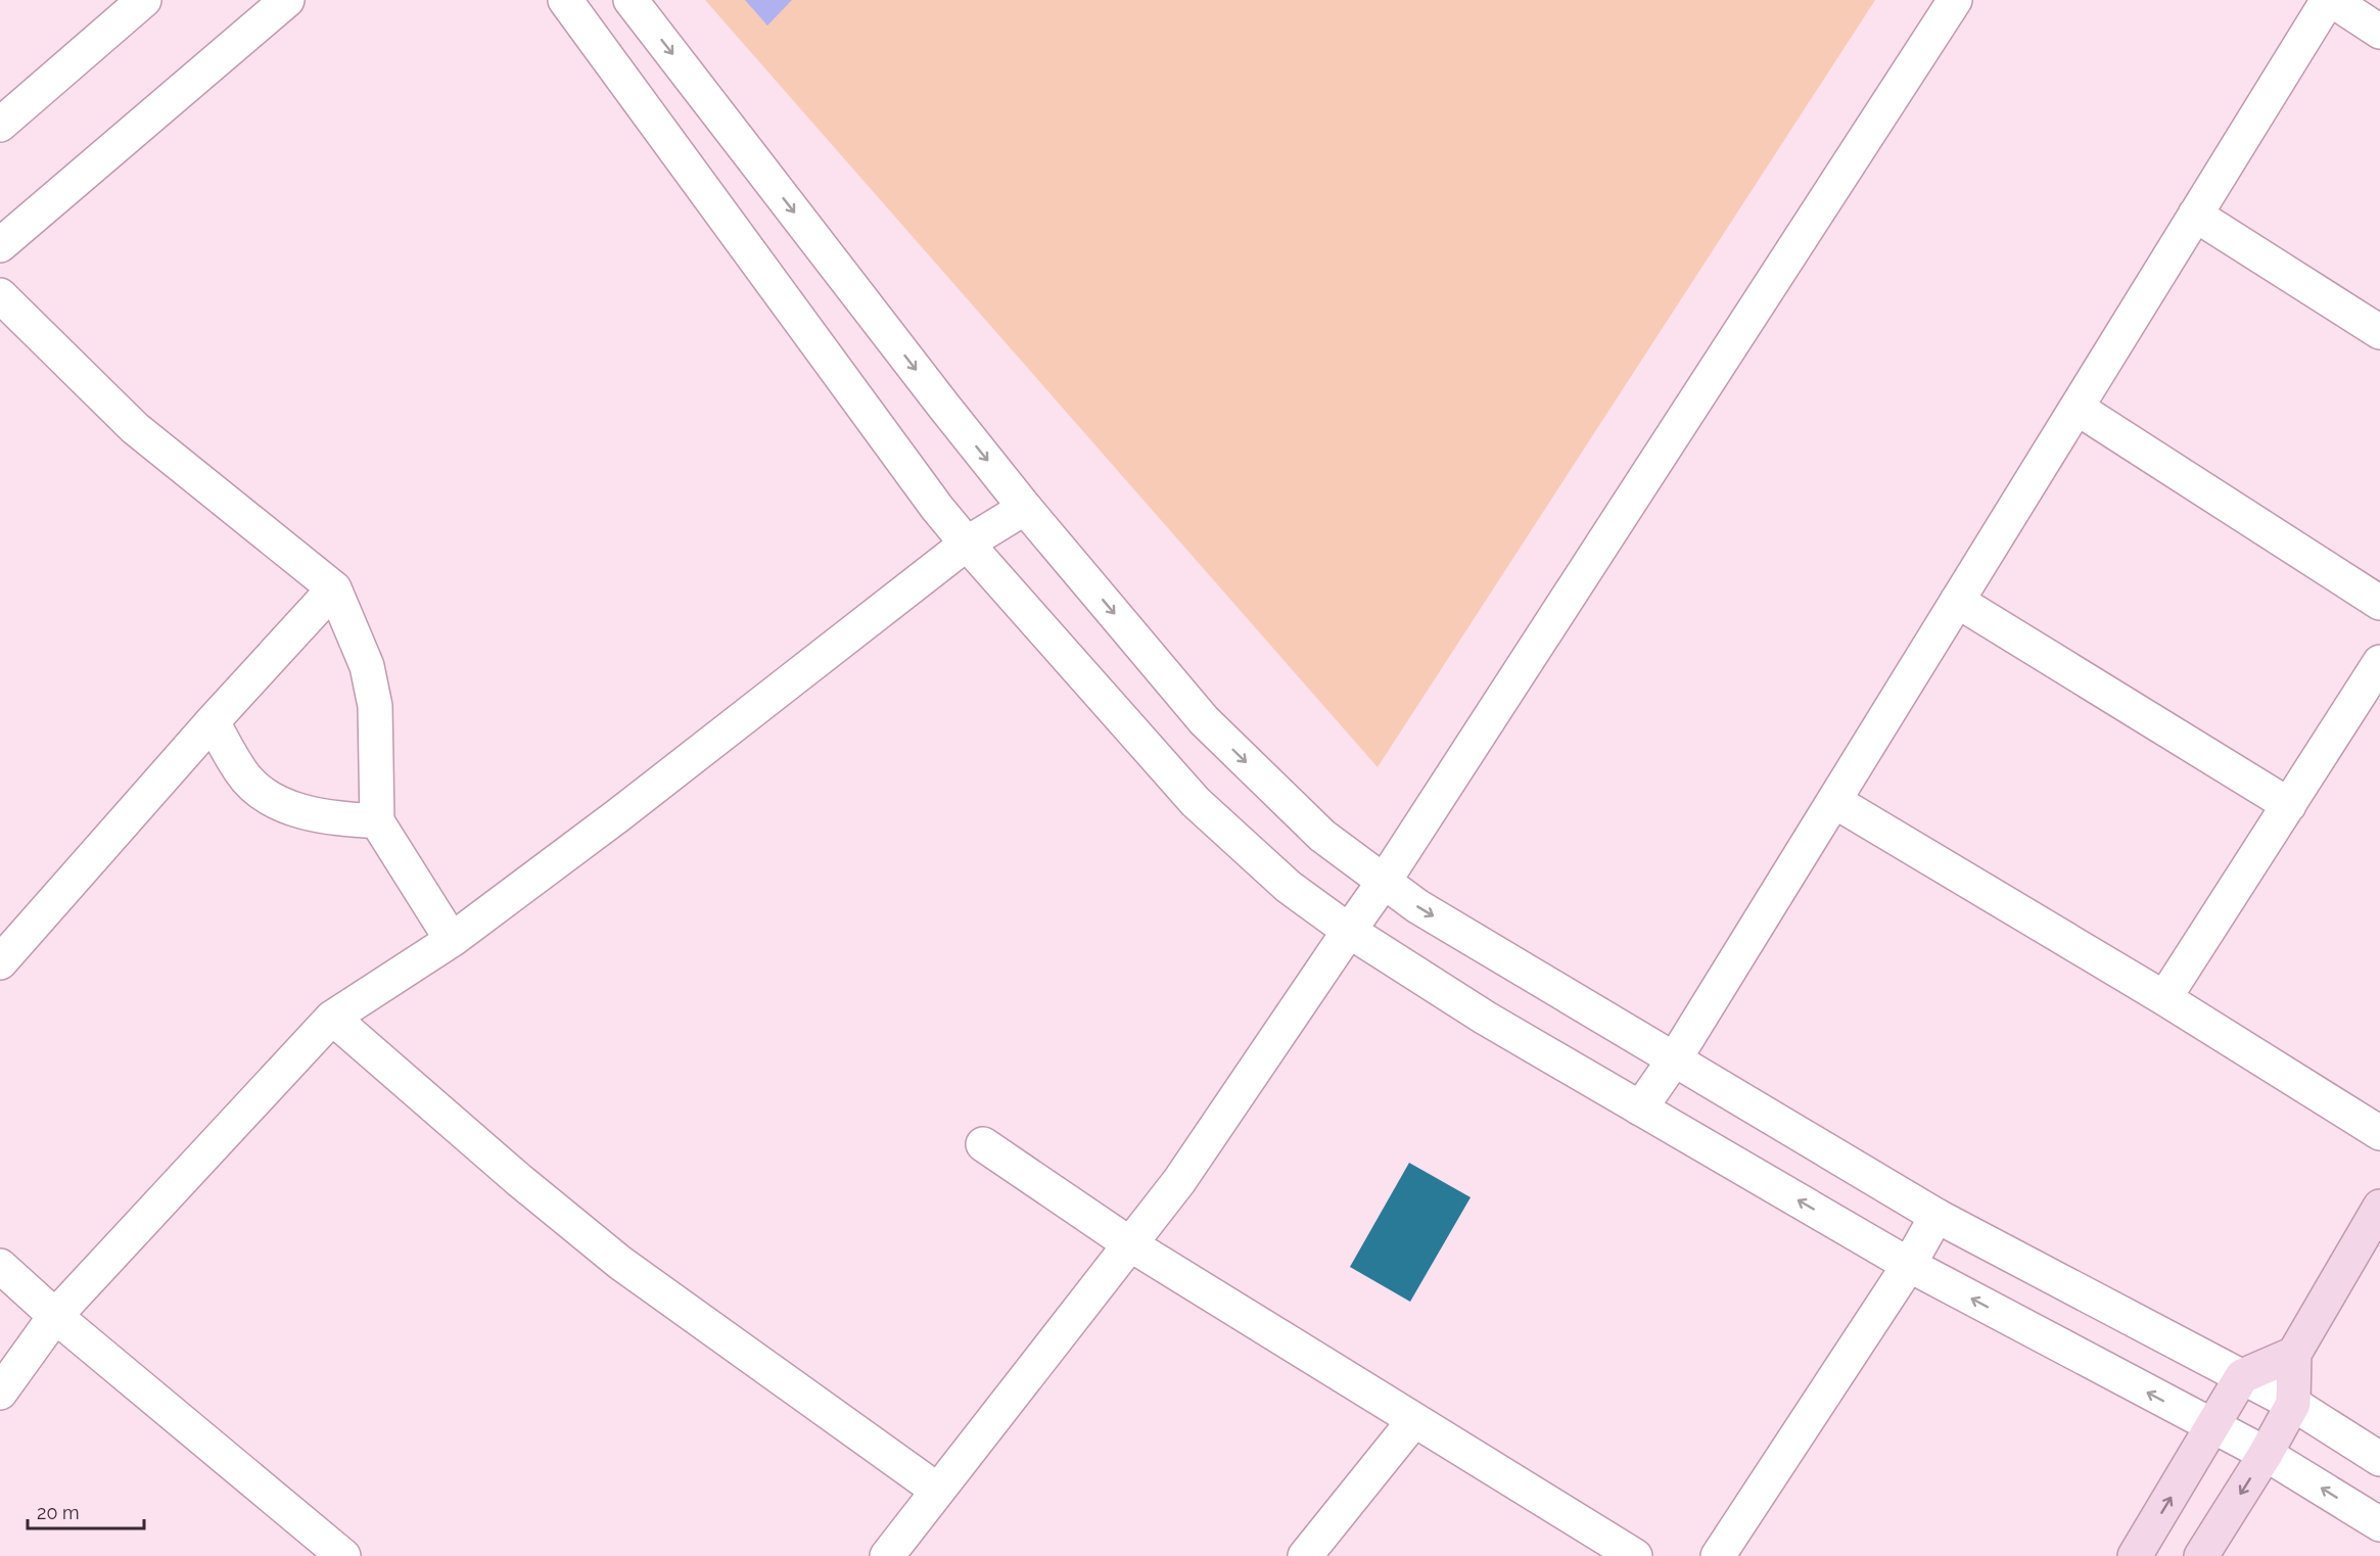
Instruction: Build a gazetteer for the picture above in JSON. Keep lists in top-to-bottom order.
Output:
{
  "scale_bar": "20 m"
}
